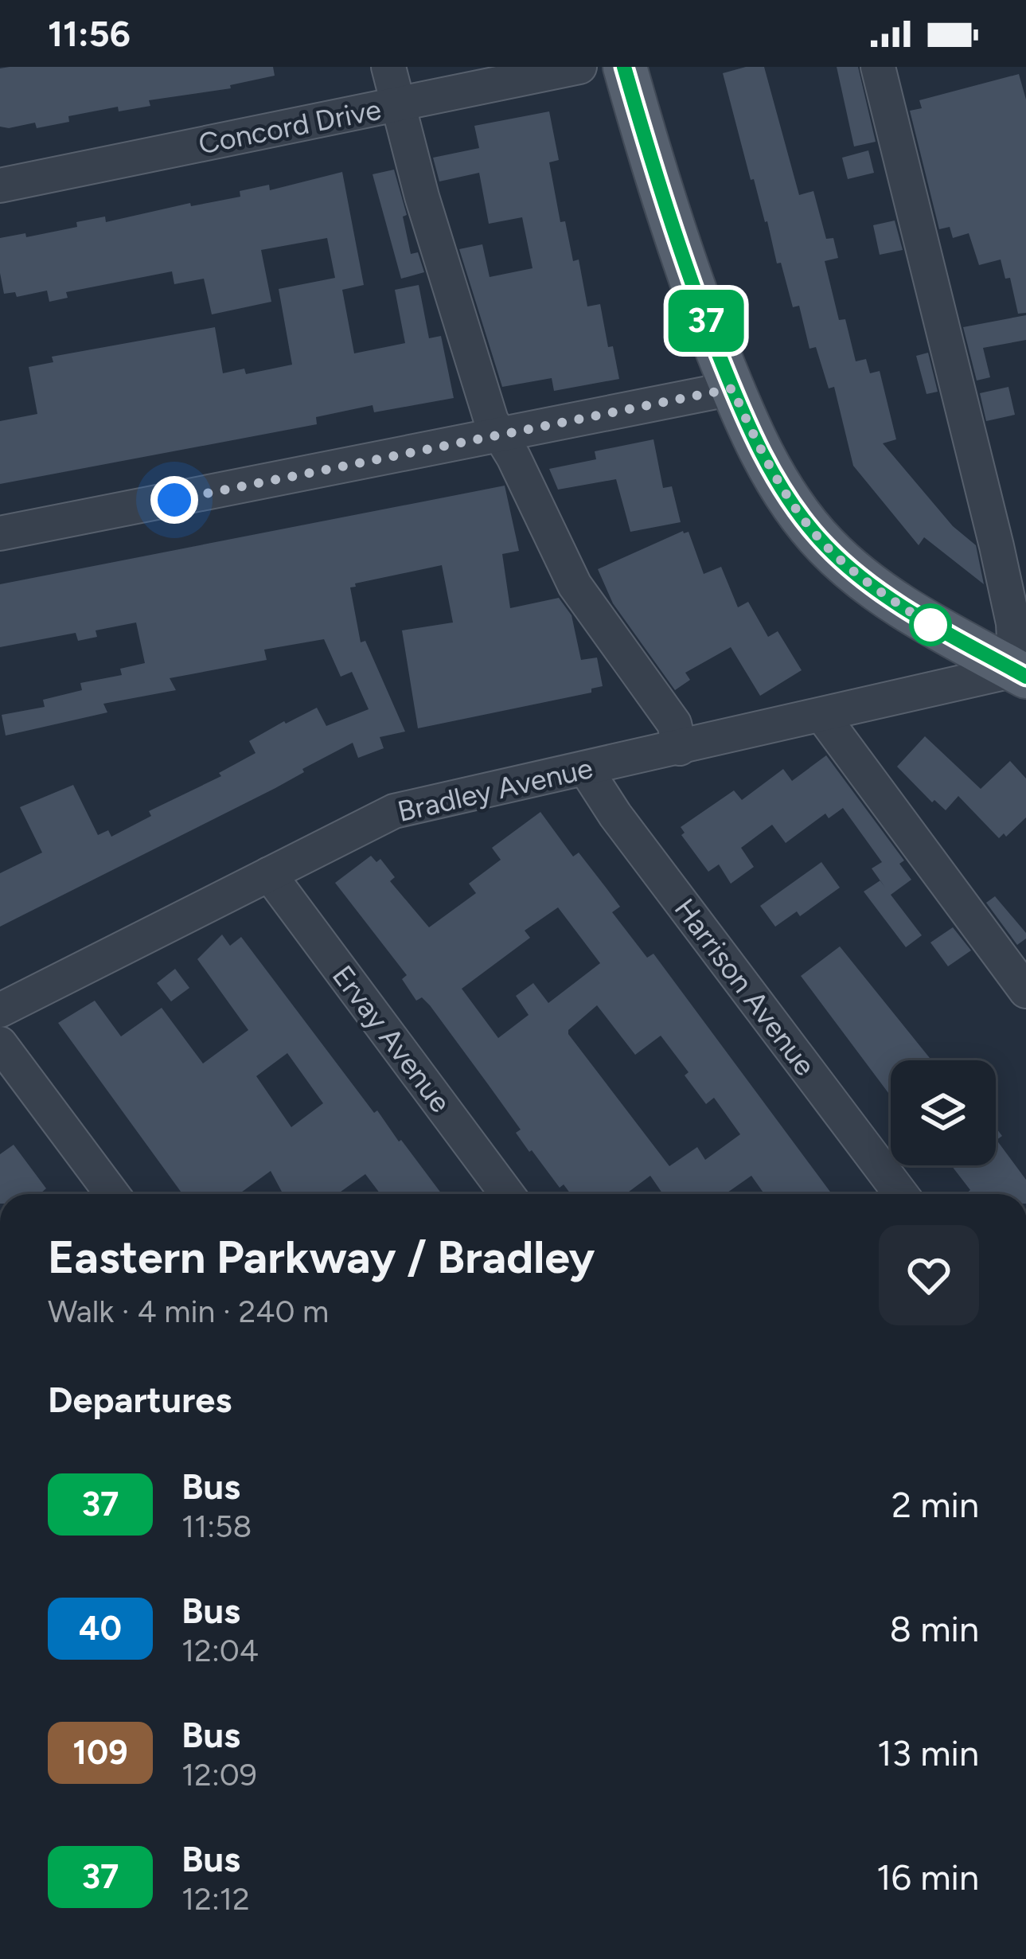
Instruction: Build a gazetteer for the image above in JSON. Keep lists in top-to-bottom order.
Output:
{
  "streets": {
    "street": [
      "Concord Drive",
      "Bradley Avenue",
      "Harrison Avenue",
      "Ervay Avenue"
    ]
  },
  "crossings": [
    ["Bradley Avenue", "Harrison Avenue"],
    ["Bradley Avenue", "Ervay Avenue"]
  ],
  "lines": ["bus line 37"],
  "page": {
    "status": "11:56",
    "on_map": "37",
    "heading": [
      ["Eastern Parkway / Bradley", "Walk · 4 min · 240 m"],
      "Departures"
    ],
    "list": [
      {
        "mark": "37",
        "name": "Bus",
        "note": "11:58",
        "value": "2 min"
      },
      {
        "mark": "40",
        "name": "Bus",
        "note": "12:04",
        "value": "8 min"
      },
      {
        "mark": "109",
        "name": "Bus",
        "note": "12:09",
        "value": "13 min"
      },
      {
        "mark": "37",
        "name": "Bus",
        "note": "12:12",
        "value": "16 min"
      }
    ]
  }
}
